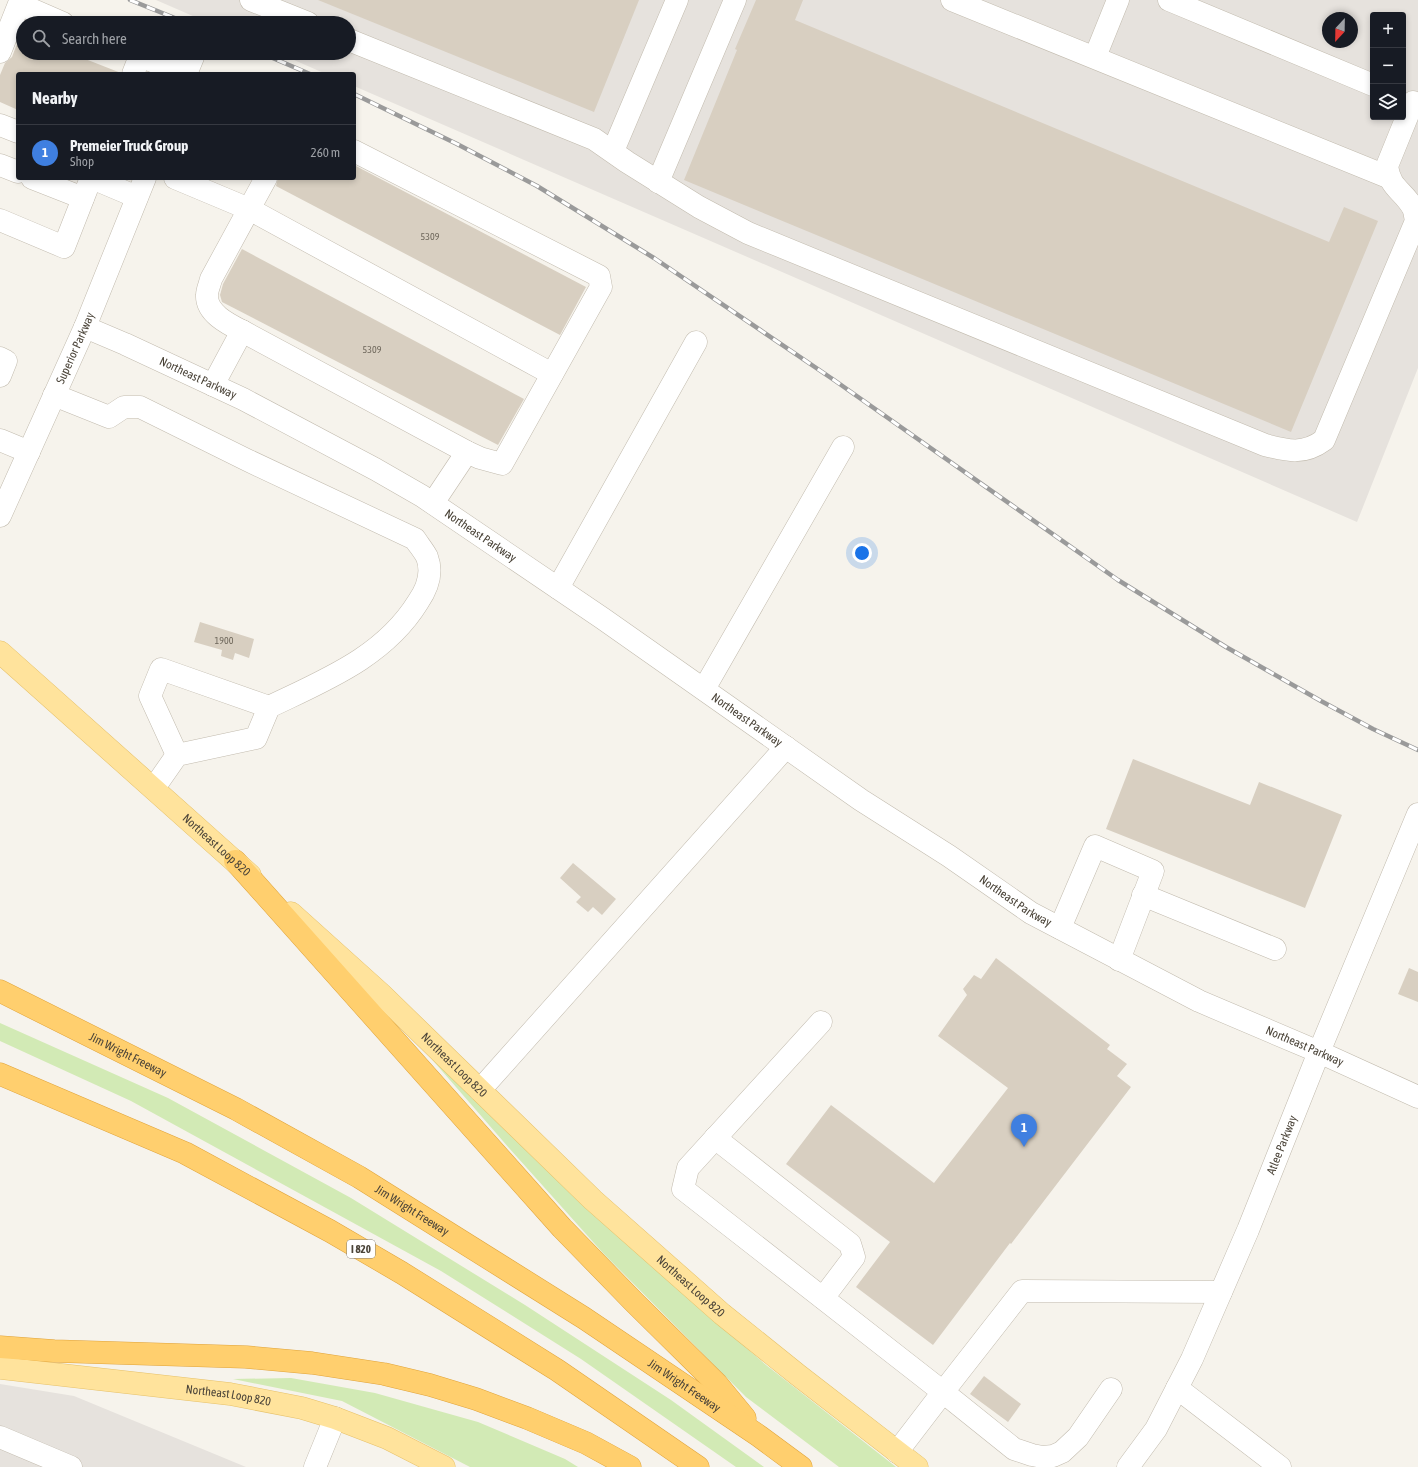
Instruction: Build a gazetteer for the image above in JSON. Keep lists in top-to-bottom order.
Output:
{
  "streets": {
    "highway": ["Jim Wright Freeway", "I 820"],
    "main road": ["Northeast Loop 820"],
    "street": ["Superior Parkway", "Northeast Parkway", "Atlee Parkway"]
  },
  "crossings": [
    ["Superior Parkway", "Northeast Parkway"],
    ["Northeast Parkway", "Atlee Parkway"]
  ],
  "house_numbers": ["5309", "5309", "1900"],
  "north": "bottom",
  "page": {
    "map_buttons": ["+", "−"],
    "search": "Search here",
    "heading": "Nearby",
    "list": [
      {
        "mark": "1",
        "name": "Premeier Truck Group",
        "note": "Shop",
        "value": "260 m"
      }
    ],
    "pins": "1"
  }
}
